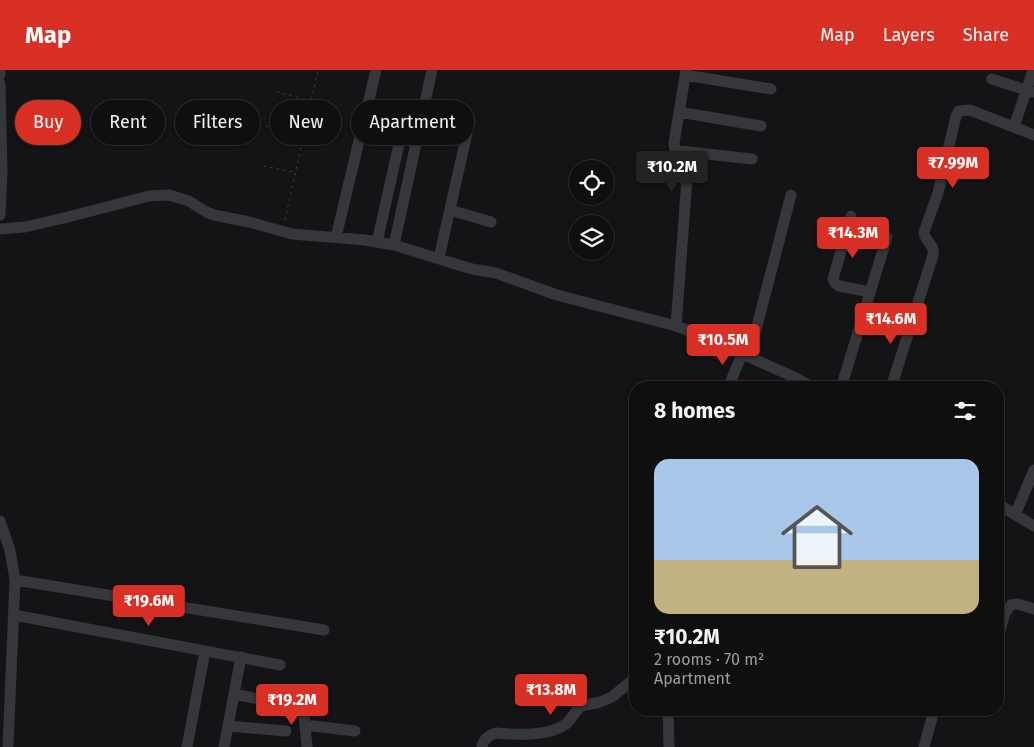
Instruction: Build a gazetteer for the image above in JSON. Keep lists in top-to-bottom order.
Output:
{
  "page": {
    "header": "Map",
    "nav": ["Map", "Layers", "Share"],
    "chip": [
      "Buy",
      "Rent",
      "Filters",
      "New",
      "Apartment"
    ],
    "price": [
      "₹7.99M",
      "₹10.2M",
      "₹14.3M",
      "₹14.6M",
      "₹10.5M",
      "₹19.6M",
      "₹13.8M",
      "₹19.2M"
    ],
    "heading": "8 homes",
    "list": [
      {
        "name": "₹10.2M",
        "note": "2 rooms · 70 m² · Apartment"
      }
    ]
  }
}
